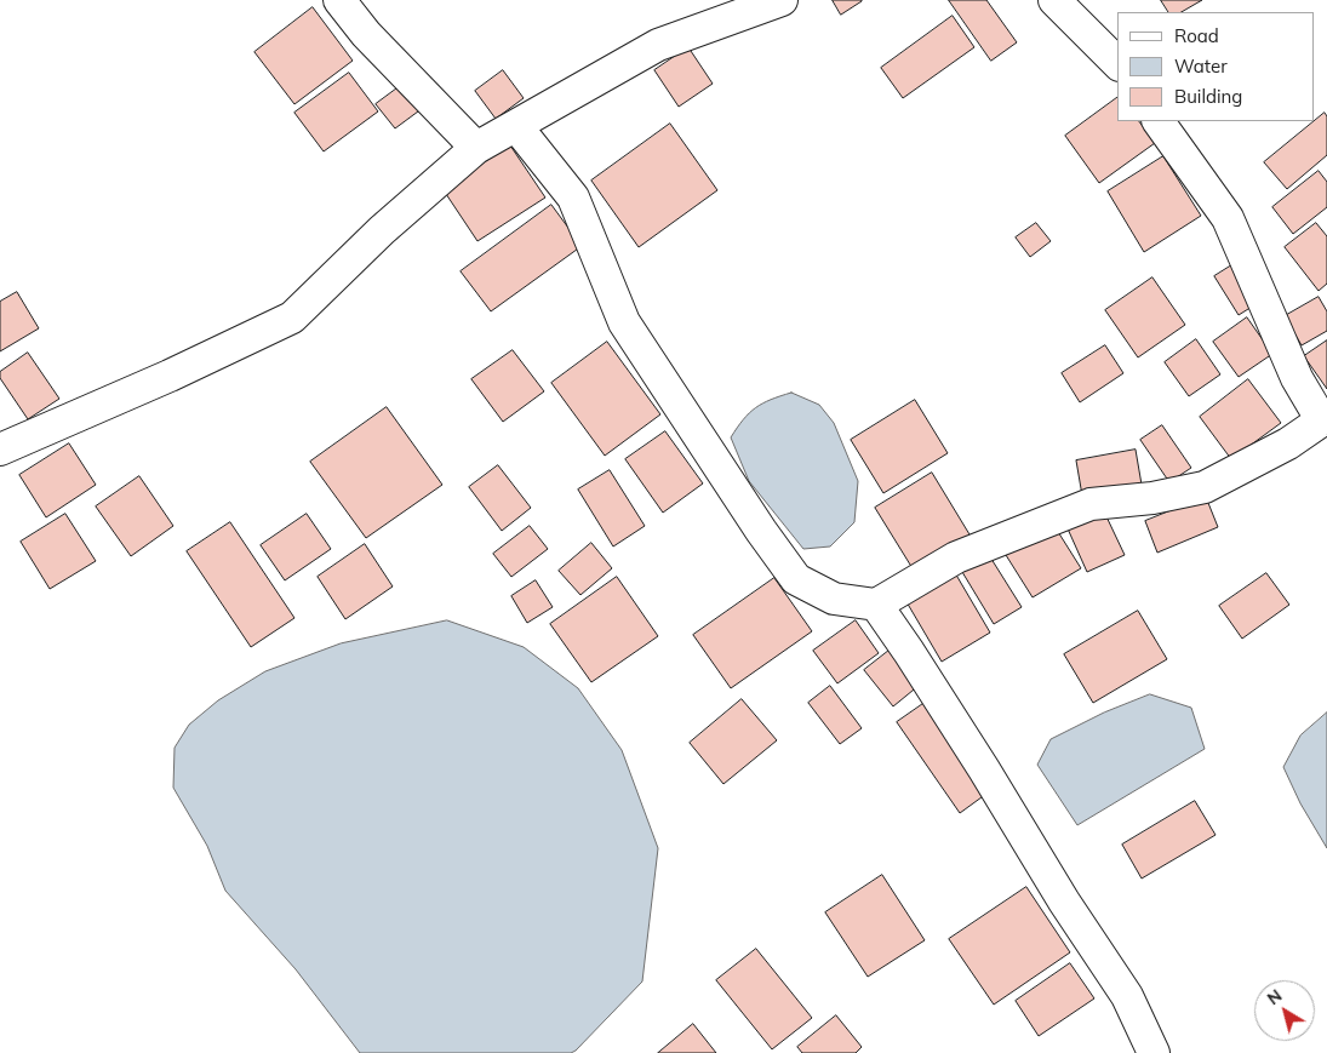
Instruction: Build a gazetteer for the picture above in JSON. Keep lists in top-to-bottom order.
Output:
{
  "legend": ["Road", "Water", "Building"],
  "north": "top left"
}
